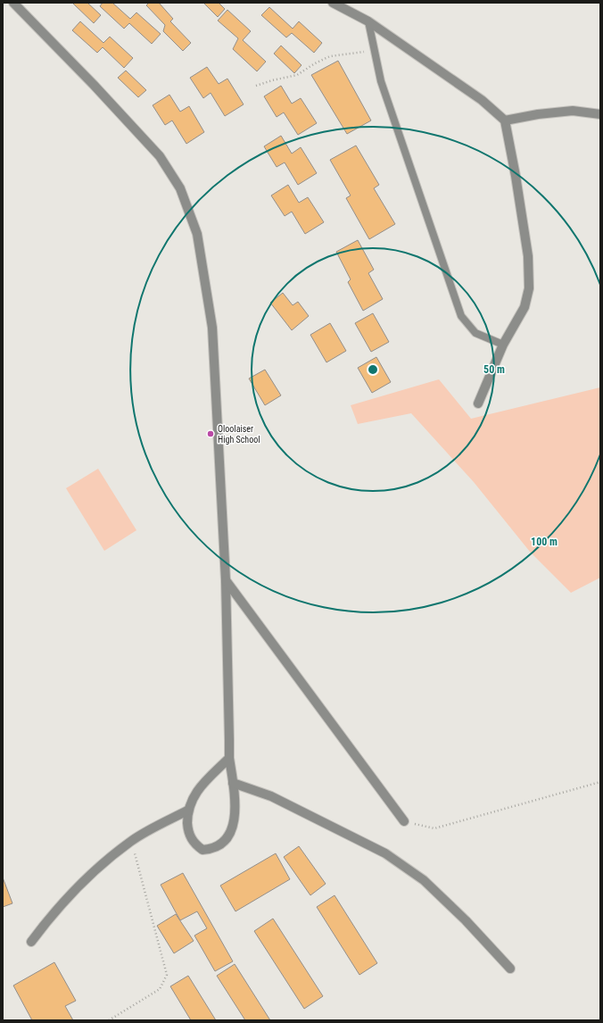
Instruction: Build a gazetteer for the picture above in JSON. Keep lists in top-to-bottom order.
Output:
{
  "places": ["Oloolaiser High School"],
  "rings": ["50 m", "100 m"]
}
